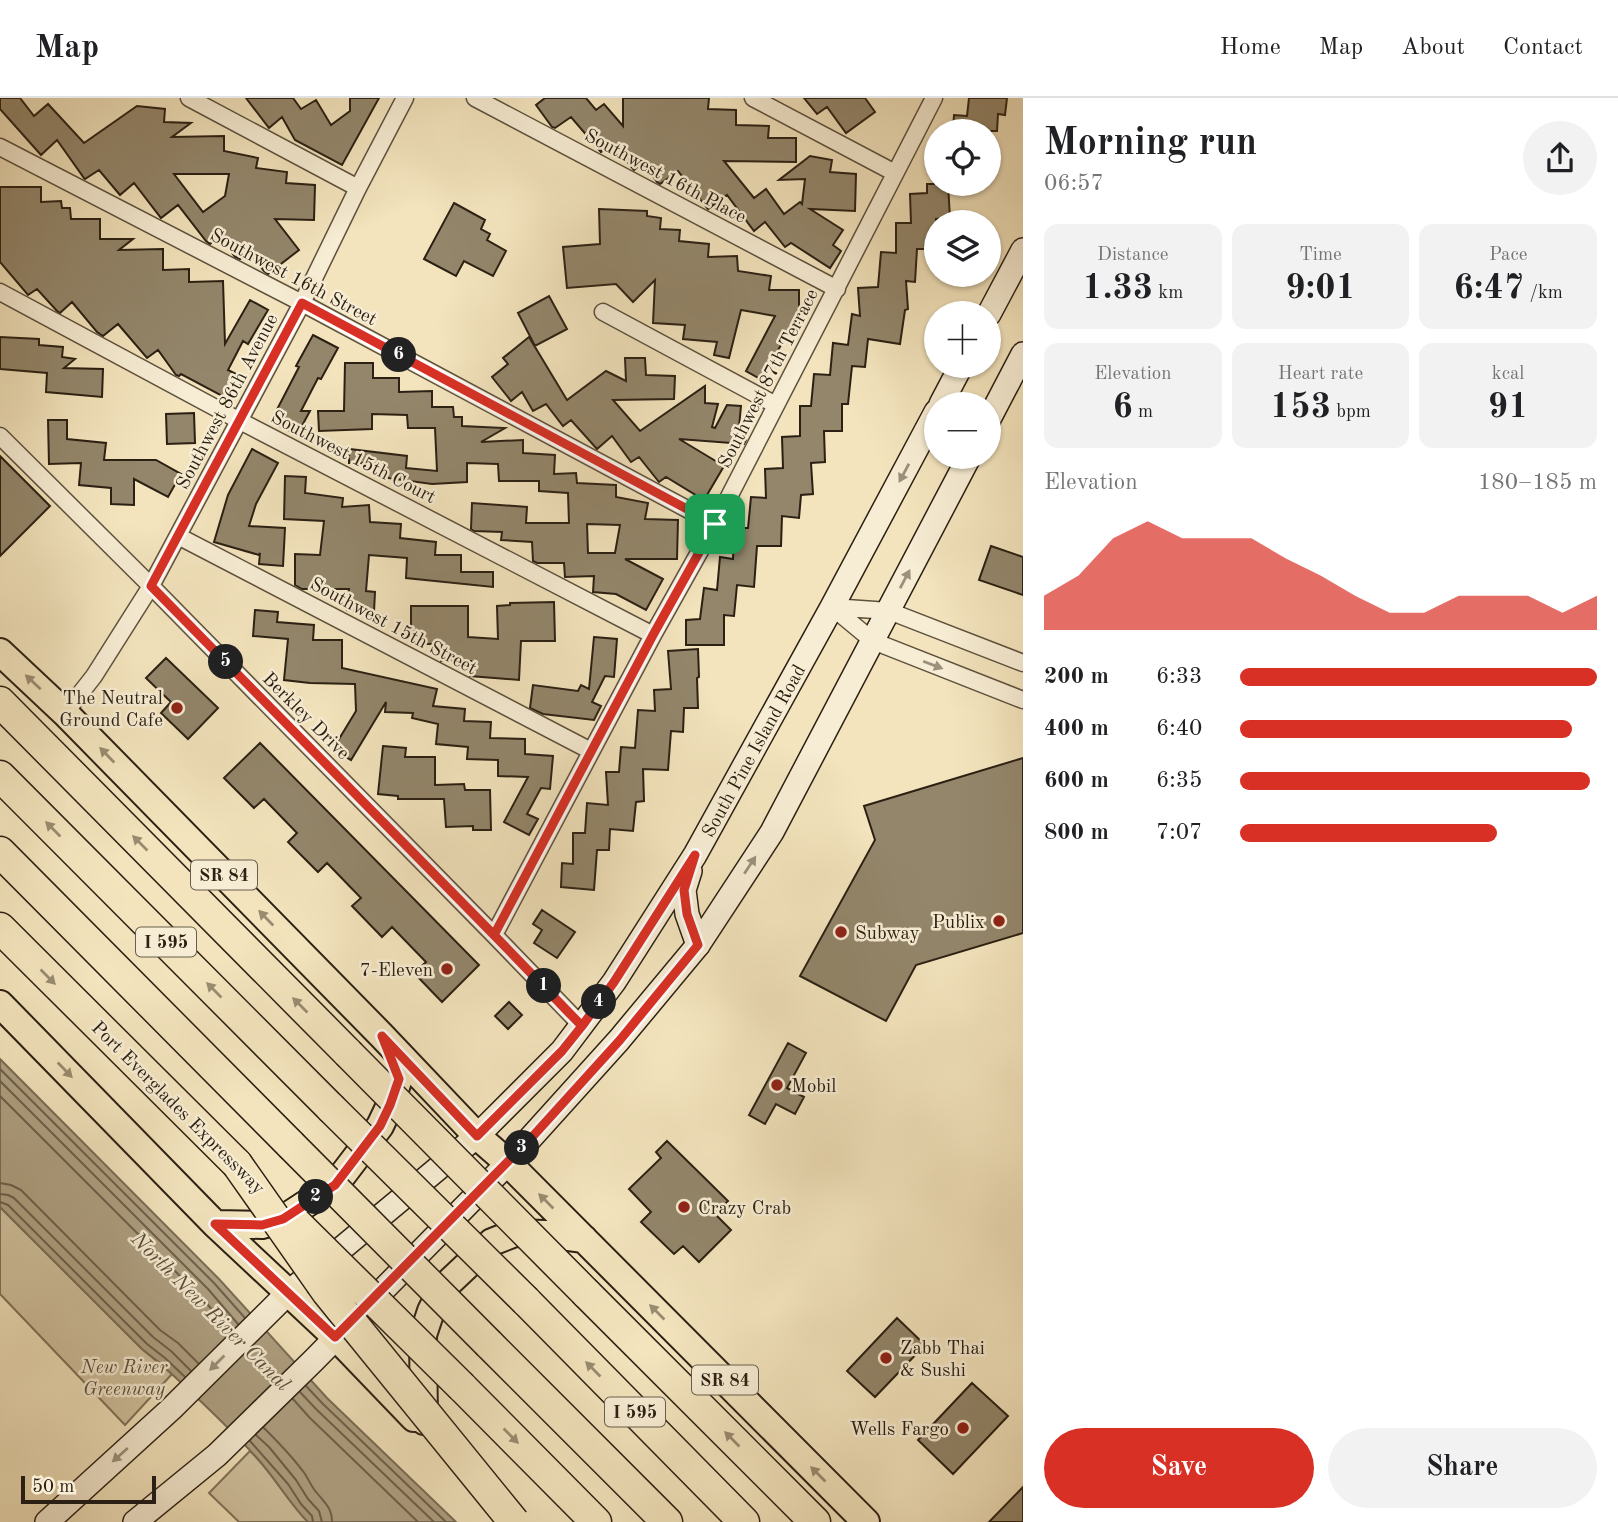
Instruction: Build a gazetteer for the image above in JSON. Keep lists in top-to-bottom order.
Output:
{
  "streets": {
    "highway": ["I 595", "Port Everglades Expressway"],
    "main road": ["South Pine Island Road", "SR 84"],
    "street": [
      "Southwest 16th Place",
      "Southwest 16th Street",
      "Southwest 87th Terrace",
      "Southwest 86th Avenue",
      "Southwest 15th Court",
      "Southwest 15th Street",
      "Berkley Drive"
    ]
  },
  "crossings": [
    ["Southwest 16th Place", "Southwest 87th Terrace"],
    ["Southwest 16th Street", "Southwest 87th Terrace"],
    ["Southwest 16th Street", "Southwest 86th Avenue"],
    ["Southwest 87th Terrace", "Southwest 15th Court"],
    ["Southwest 87th Terrace", "Southwest 15th Street"],
    ["Southwest 87th Terrace", "Berkley Drive"],
    ["Southwest 86th Avenue", "Southwest 15th Court"],
    ["Southwest 86th Avenue", "Southwest 15th Street"],
    ["Southwest 86th Avenue", "Berkley Drive"],
    ["Southwest 86th Avenue", "SR 84"],
    ["Berkley Drive", "South Pine Island Road"],
    ["South Pine Island Road", "SR 84"]
  ],
  "water": ["North New River Canal"],
  "parks": ["New River Greenway"],
  "places": [
    "The Neutral Ground Cafe",
    "Publix",
    "Subway",
    "7-Eleven",
    "Mobil",
    "Crazy Crab",
    "Zabb Thai & Sushi",
    "Wells Fargo"
  ],
  "scale_bar": "50 m",
  "page": {
    "header": "Map",
    "nav": [
      "Home",
      "Map",
      "About",
      "Contact"
    ],
    "heading": ["Morning run", "06:57"],
    "map_buttons": ["+", "−"],
    "stats": [
      ["Distance", "1.33 km"],
      ["Time", "9:01"],
      ["Pace", "6:47 /km"],
      ["Elevation", "6 m"],
      ["Heart rate", "153 bpm"],
      ["kcal", "91"]
    ],
    "pins": [
      "6",
      "5",
      "1",
      "4",
      "3",
      "2"
    ],
    "chart": ["Elevation", "180–185 m"],
    "list": [
      {
        "name": "200 m",
        "note": "6:33"
      },
      {
        "name": "400 m",
        "note": "6:40"
      },
      {
        "name": "600 m",
        "note": "6:35"
      },
      {
        "name": "800 m",
        "note": "7:07"
      }
    ],
    "buttons": ["Save", "Share"],
    "scale": "50 m"
  }
}
